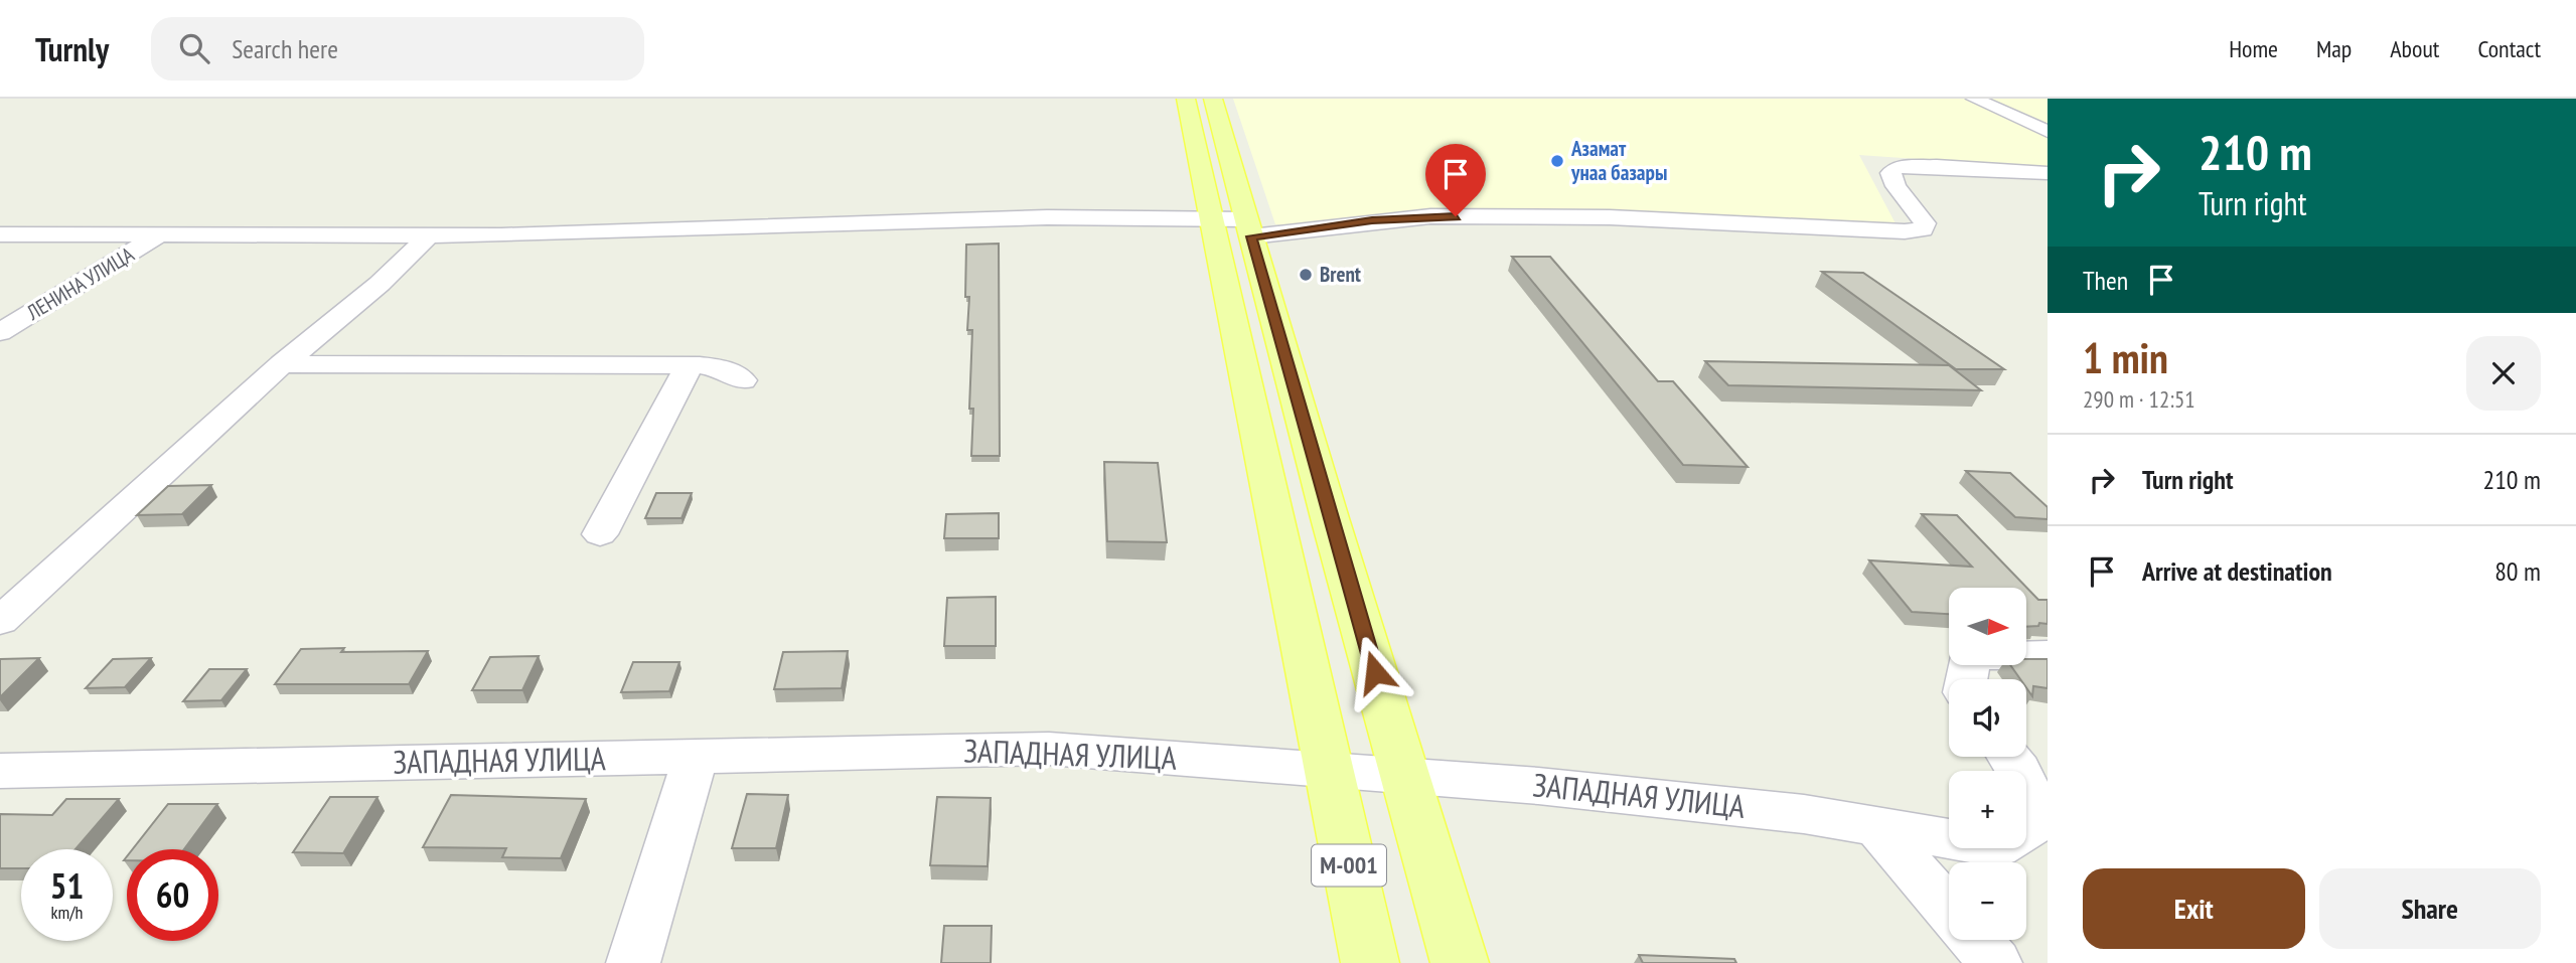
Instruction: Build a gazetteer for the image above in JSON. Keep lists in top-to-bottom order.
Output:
{
  "streets": {
    "main road": ["M-001"],
    "street": ["ЛЕНИНА УЛИЦА", "ЗАПАДНАЯ УЛИЦА"]
  },
  "crossings": [
    ["ЗАПАДНАЯ УЛИЦА", "M-001"]
  ],
  "places": ["Азамат унаа базары", "Brent"],
  "north": "right",
  "page": {
    "header": "Turnly",
    "search": "Search here",
    "nav": [
      "Home",
      "Map",
      "About",
      "Contact"
    ],
    "turn": ["210 m", "Turn right"],
    "then": "Then",
    "heading": ["1 min", "290 m · 12:51"],
    "list": [
      {
        "name": "Turn right",
        "value": "210 m"
      },
      {
        "name": "Arrive at destination",
        "value": "80 m"
      }
    ],
    "map_buttons": ["+", "−"],
    "speed": "51 km/h",
    "limit": "60",
    "buttons": ["Exit", "Share"]
  }
}
